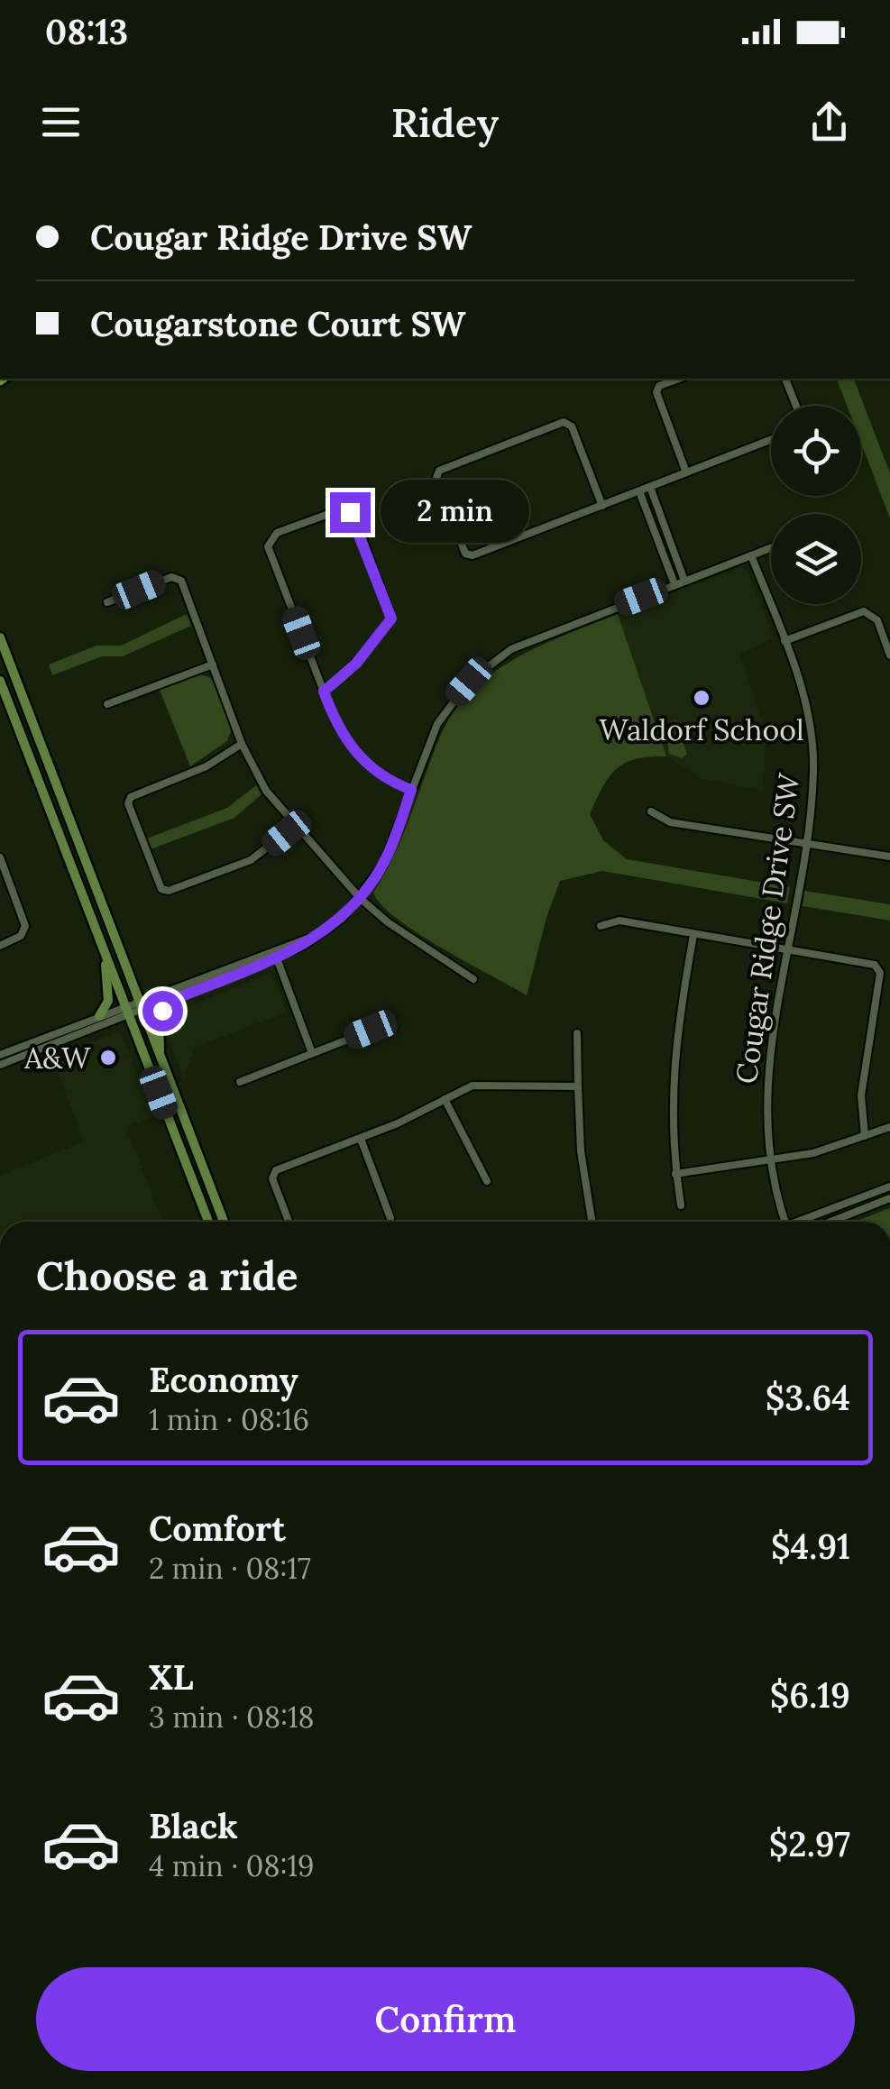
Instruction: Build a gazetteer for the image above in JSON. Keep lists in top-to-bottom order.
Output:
{
  "streets": {
    "street": ["Cougar Ridge Drive SW"]
  },
  "places": ["Waldorf School", "A&W"],
  "page": {
    "status": "08:13",
    "header": "Ridey",
    "banner": ["Cougar Ridge Drive SW", "Cougarstone Court SW"],
    "bubble": "2 min",
    "heading": "Choose a ride",
    "list": [
      {
        "name": "Economy",
        "note": "1 min · 08:16",
        "value": "$3.64"
      },
      {
        "name": "Comfort",
        "note": "2 min · 08:17",
        "value": "$4.91"
      },
      {
        "name": "XL",
        "note": "3 min · 08:18",
        "value": "$6.19"
      },
      {
        "name": "Black",
        "note": "4 min · 08:19",
        "value": "$2.97"
      }
    ],
    "buttons": "Confirm"
  }
}
